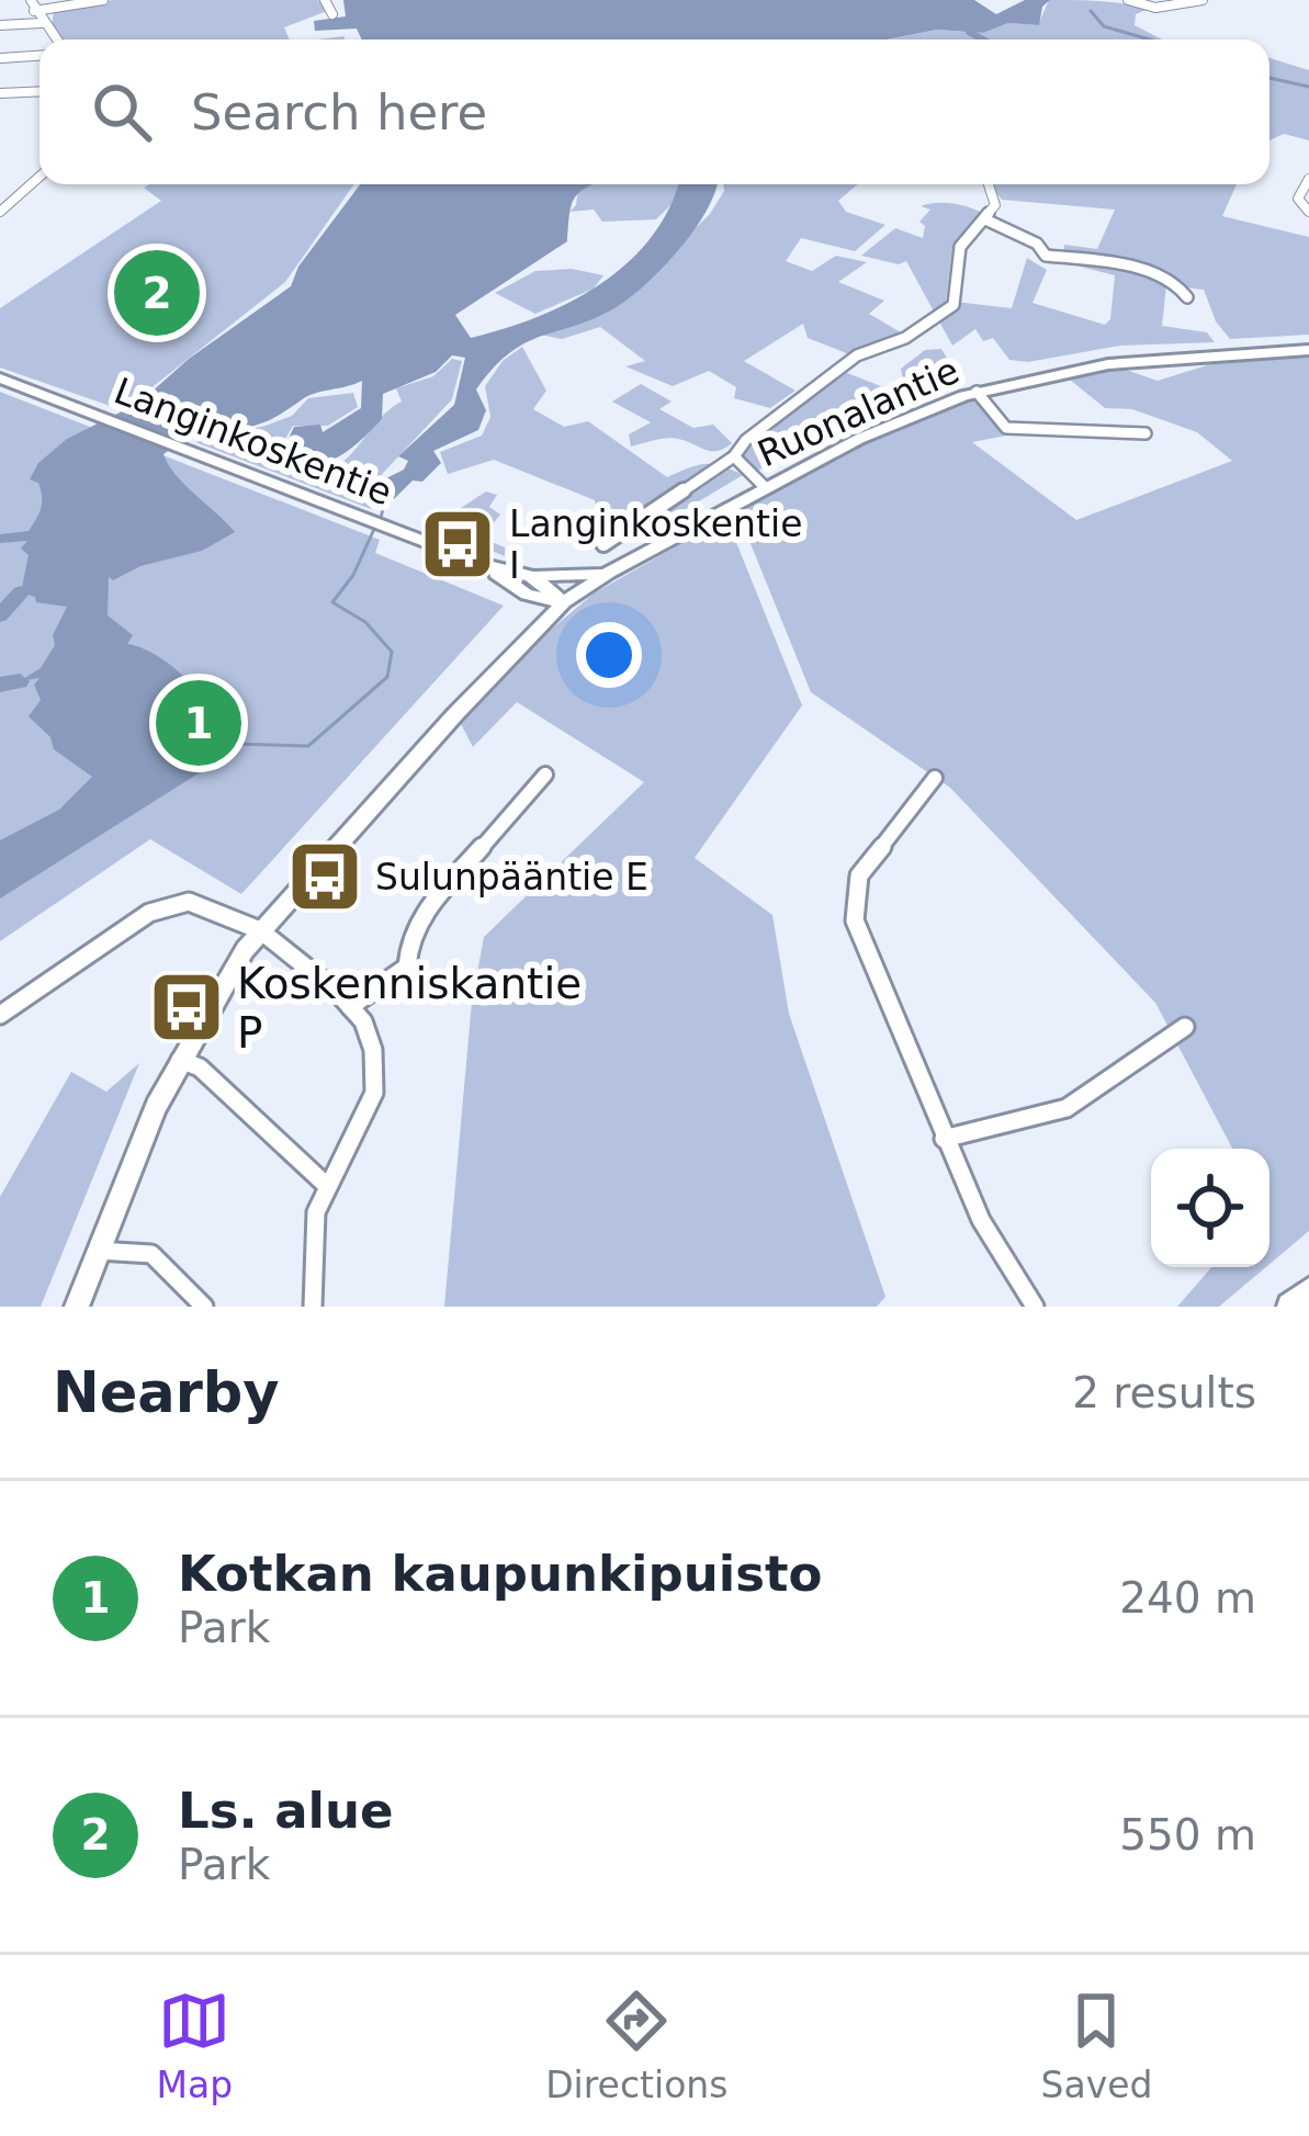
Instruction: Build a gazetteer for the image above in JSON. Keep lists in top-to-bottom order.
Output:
{
  "streets": {
    "street": ["Ruonalantie", "Langinkoskentie"]
  },
  "crossings": [
    ["Ruonalantie", "Langinkoskentie"]
  ],
  "places": {
    "bus stop": ["Langinkoskentie I", "Sulunpääntie E", "Koskenniskantie P"]
  },
  "page": {
    "search": "Search here",
    "pins": ["2", "1"],
    "heading": ["Nearby", "2 results"],
    "list": [
      {
        "mark": "1",
        "name": "Kotkan kaupunkipuisto",
        "note": "Park",
        "value": "240 m"
      },
      {
        "mark": "2",
        "name": "Ls. alue",
        "note": "Park",
        "value": "550 m"
      }
    ],
    "nav": ["Map", "Directions", "Saved"]
  }
}
